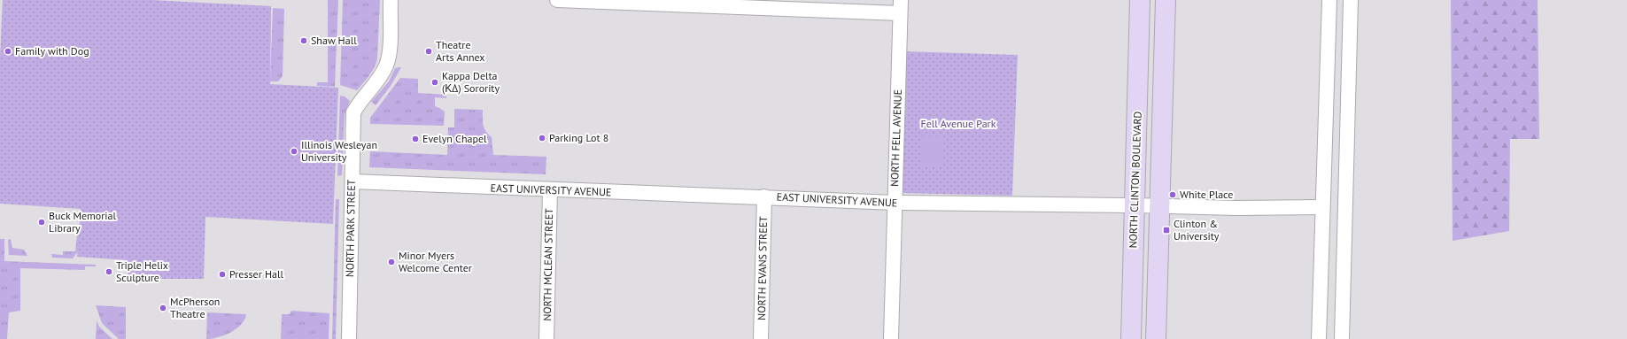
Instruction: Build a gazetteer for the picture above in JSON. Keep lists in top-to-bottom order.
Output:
{
  "streets": {
    "street": [
      "NORTH FELL AVENUE",
      "NORTH CLINTON BOULEVARD",
      "EAST UNIVERSITY AVENUE",
      "NORTH PARK STREET",
      "NORTH MCLEAN STREET",
      "NORTH EVANS STREET"
    ]
  },
  "crossings": [
    ["NORTH FELL AVENUE", "EAST UNIVERSITY AVENUE"],
    ["NORTH CLINTON BOULEVARD", "EAST UNIVERSITY AVENUE"],
    ["EAST UNIVERSITY AVENUE", "NORTH PARK STREET"],
    ["EAST UNIVERSITY AVENUE", "NORTH MCLEAN STREET"],
    ["EAST UNIVERSITY AVENUE", "NORTH EVANS STREET"]
  ],
  "parks": ["Fell Avenue Park"],
  "places": {
    "other": [
      "Shaw Hall",
      "Family with Dog",
      "Theatre Arts Annex",
      "Kappa Delta (ΚΔ) Sorority",
      "Parking Lot 8",
      "Evelyn Chapel",
      "Illinois Wesleyan University",
      "White Place",
      "Buck Memorial Library",
      "Minor Myers Welcome Center",
      "Triple Helix Sculpture",
      "Presser Hall",
      "McPherson Theatre"
    ],
    "transit": ["Clinton & University"]
  }
}
